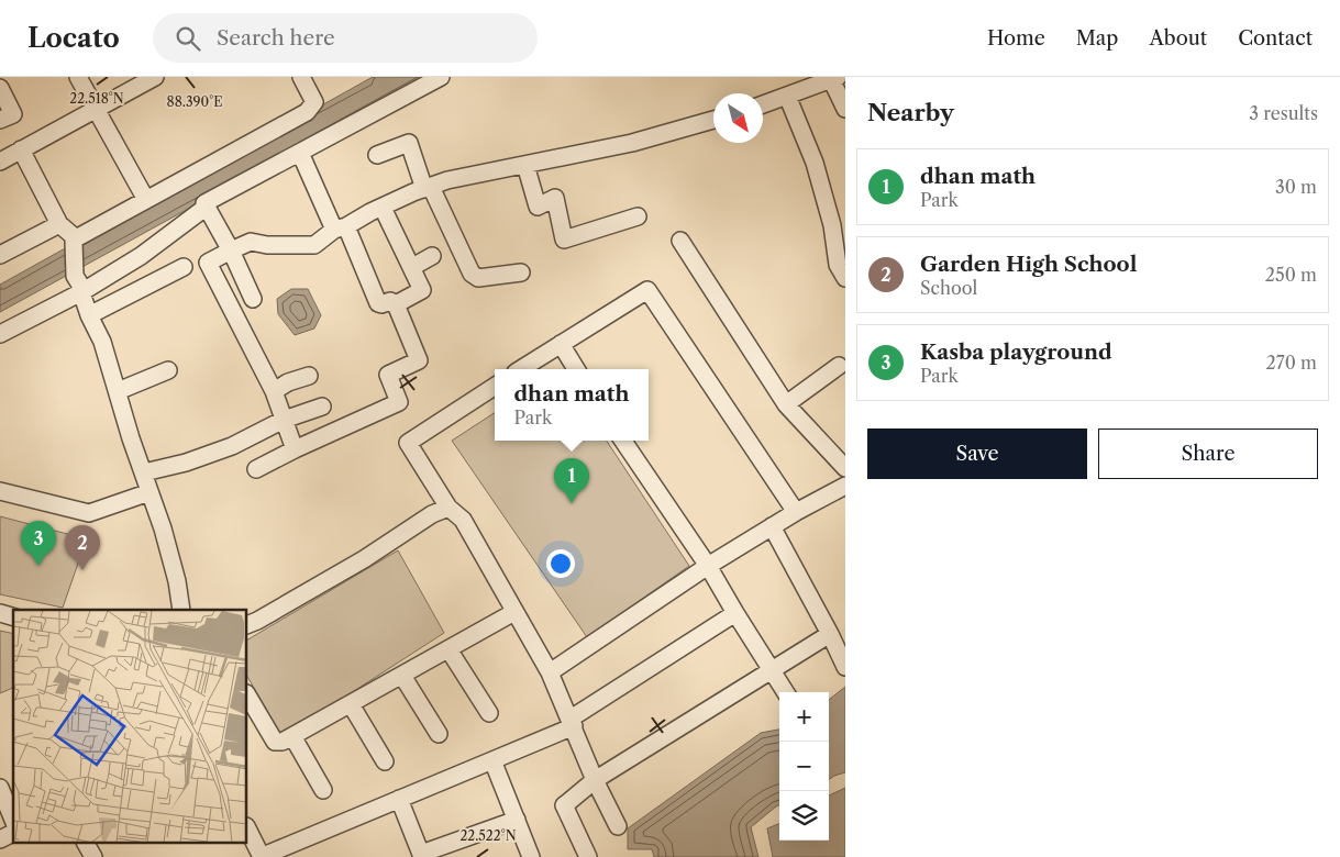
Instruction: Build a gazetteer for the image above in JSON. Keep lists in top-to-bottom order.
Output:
{
  "north": "bottom right",
  "page": {
    "header": "Locato",
    "search": "Search here",
    "nav": [
      "Home",
      "Map",
      "About",
      "Contact"
    ],
    "heading": ["Nearby", "3 results"],
    "list": [
      {
        "mark": "1",
        "name": "dhan math",
        "note": "Park",
        "value": "30 m"
      },
      {
        "mark": "2",
        "name": "Garden High School",
        "note": "School",
        "value": "250 m"
      },
      {
        "mark": "3",
        "name": "Kasba playground",
        "note": "Park",
        "value": "270 m"
      }
    ],
    "popup": ["dhan math", "Park"],
    "buttons": ["Save", "Share"],
    "pins": ["1", "3", "2"],
    "map_buttons": ["+", "−"]
  },
  "coordinates": ["22.518°N", "88.390°E", "22.522°N"]
}
